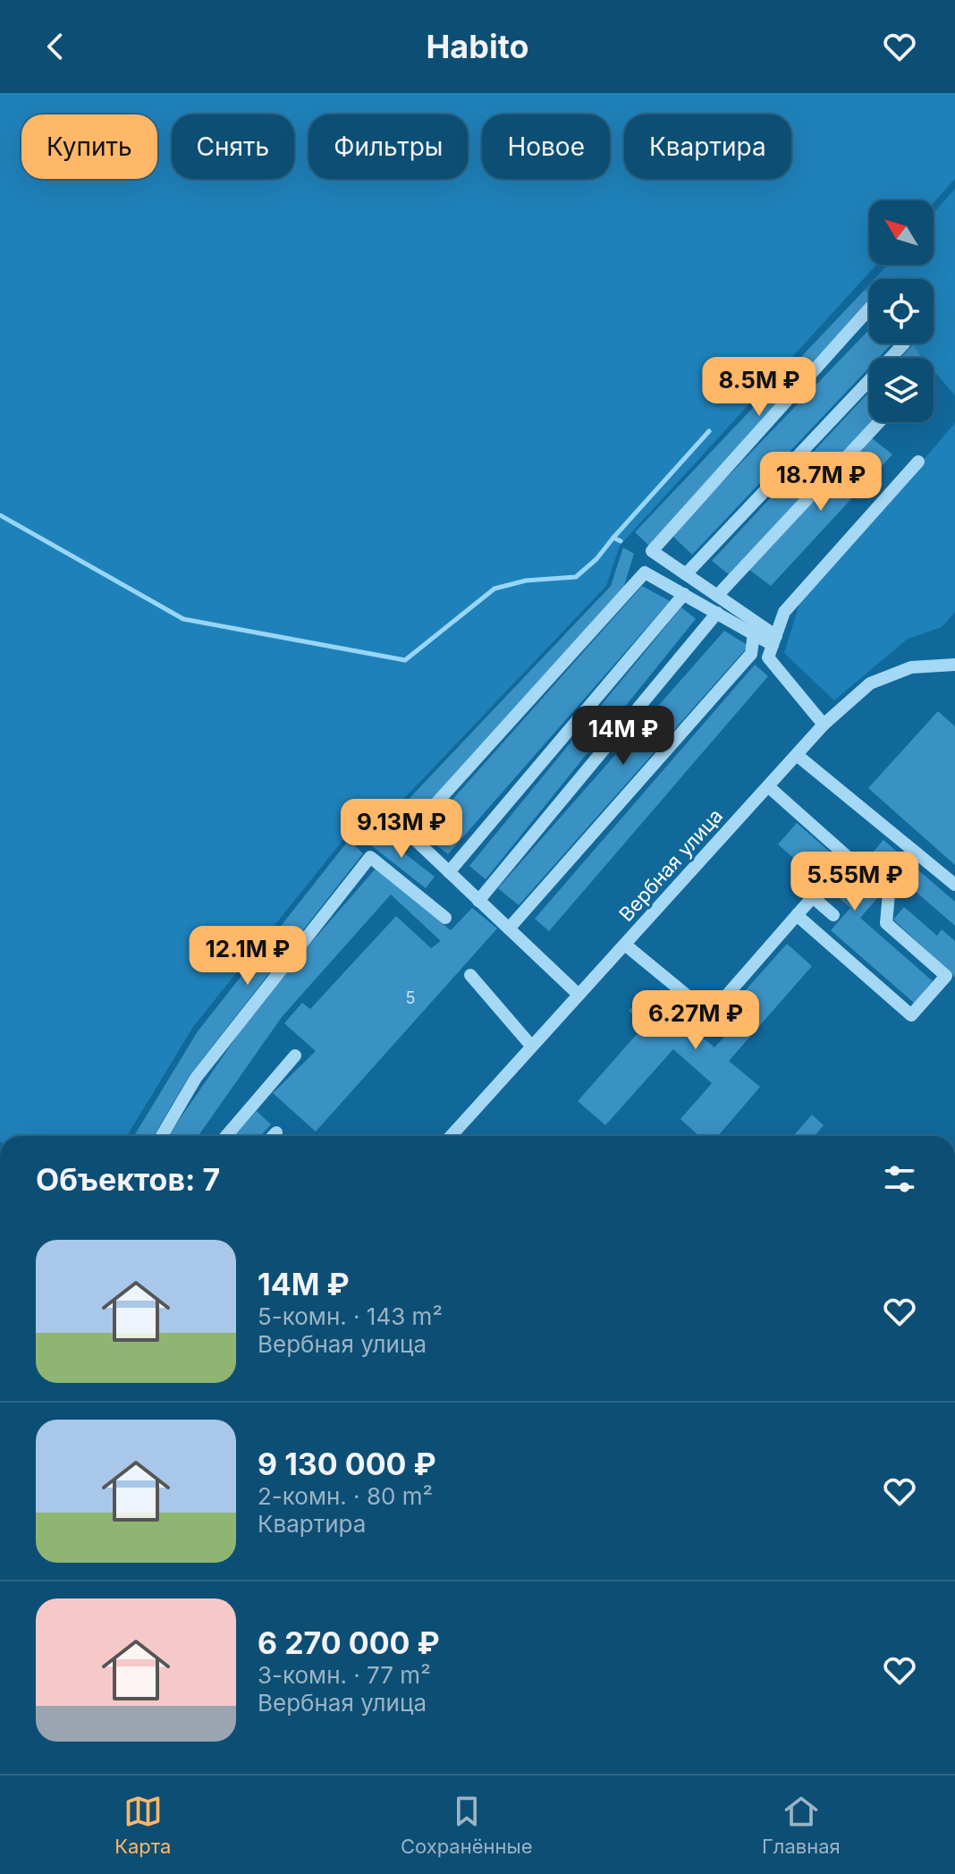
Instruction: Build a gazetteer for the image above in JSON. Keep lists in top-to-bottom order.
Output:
{
  "streets": {
    "street": ["Вербная улица"]
  },
  "house_numbers": ["5"],
  "north": "top left",
  "page": {
    "header": "Habito",
    "chip": [
      "Купить",
      "Снять",
      "Фильтры",
      "Новое",
      "Квартира"
    ],
    "price": [
      "8.5M ₽",
      "18.7M ₽",
      "14M ₽",
      "9.13M ₽",
      "5.55M ₽",
      "12.1M ₽",
      "6.27M ₽"
    ],
    "heading": "Объектов: 7",
    "list": [
      {
        "name": "14M ₽",
        "note": "5-комн. · 143 m² · Вербная улица"
      },
      {
        "name": "9 130 000 ₽",
        "note": "2-комн. · 80 m² · Квартира"
      },
      {
        "name": "6 270 000 ₽",
        "note": "3-комн. · 77 m² · Вербная улица"
      }
    ],
    "tabs": ["Карта", "Сохранённые", "Главная"]
  }
}
